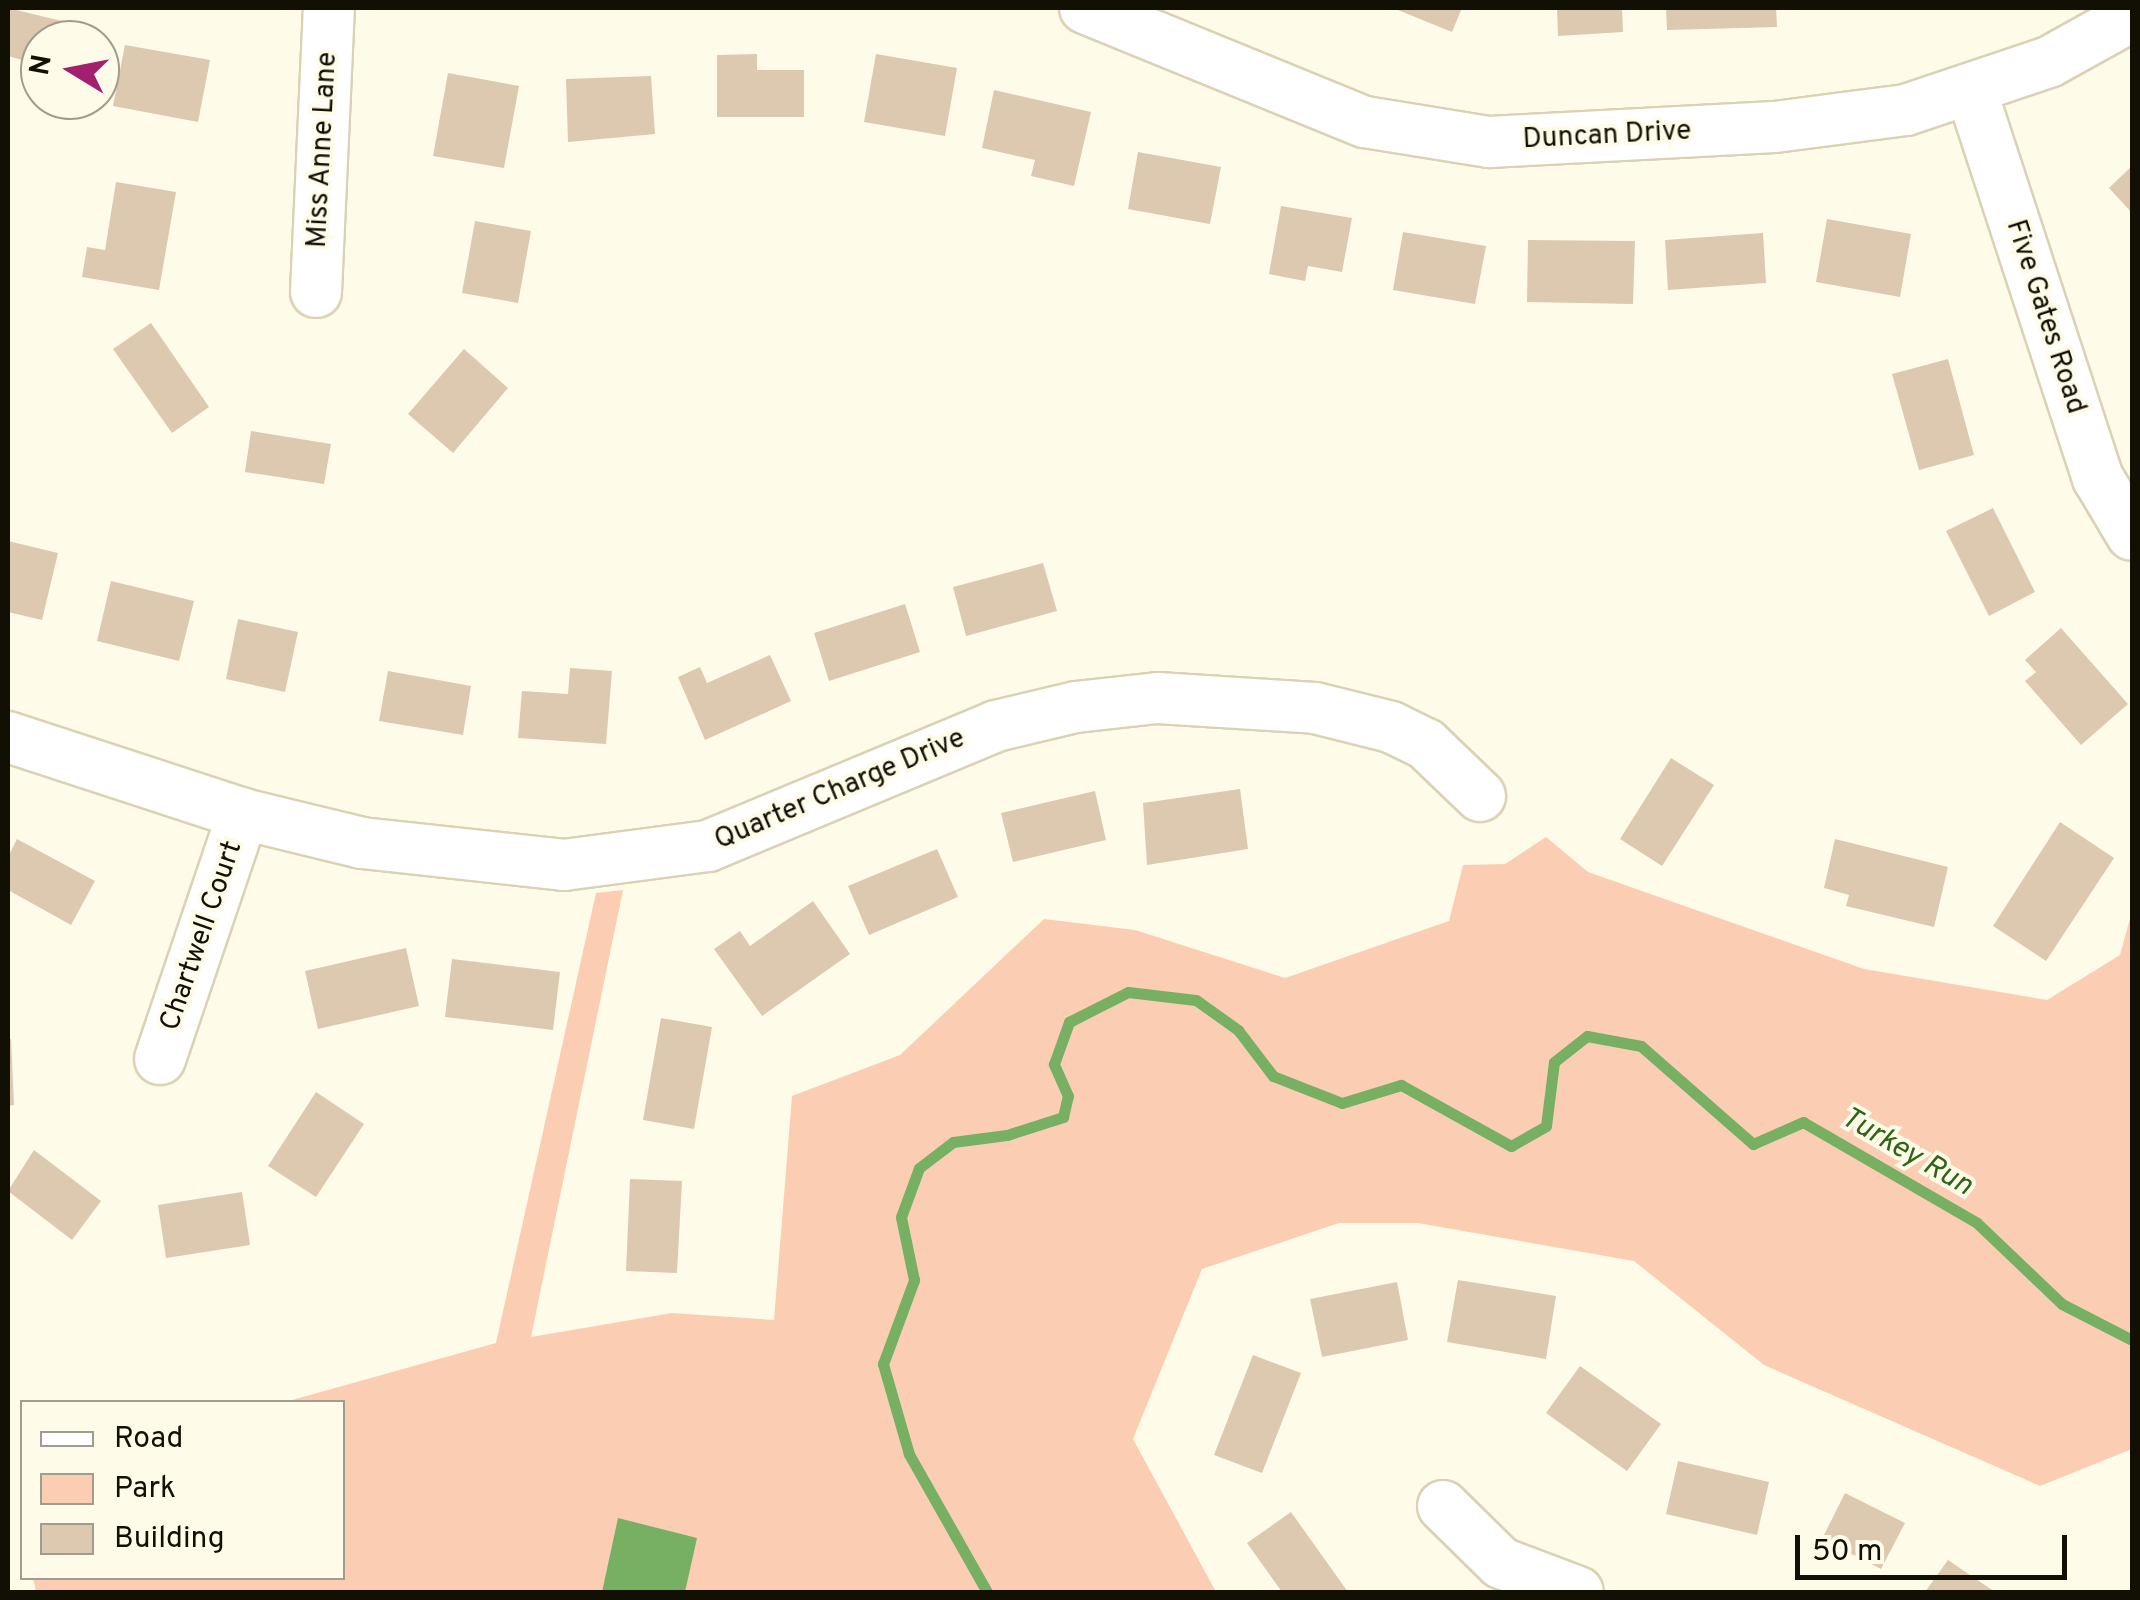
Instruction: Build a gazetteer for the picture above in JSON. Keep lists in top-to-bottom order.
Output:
{
  "streets": {
    "street": [
      "Duncan Drive",
      "Miss Anne Lane",
      "Five Gates Road",
      "Quarter Charge Drive",
      "Chartwell Court"
    ]
  },
  "crossings": [
    ["Duncan Drive", "Five Gates Road"],
    ["Quarter Charge Drive", "Chartwell Court"]
  ],
  "water": ["Turkey Run"],
  "legend": ["Road", "Park", "Building"],
  "scale_bar": "50 m",
  "north": "left"
}
